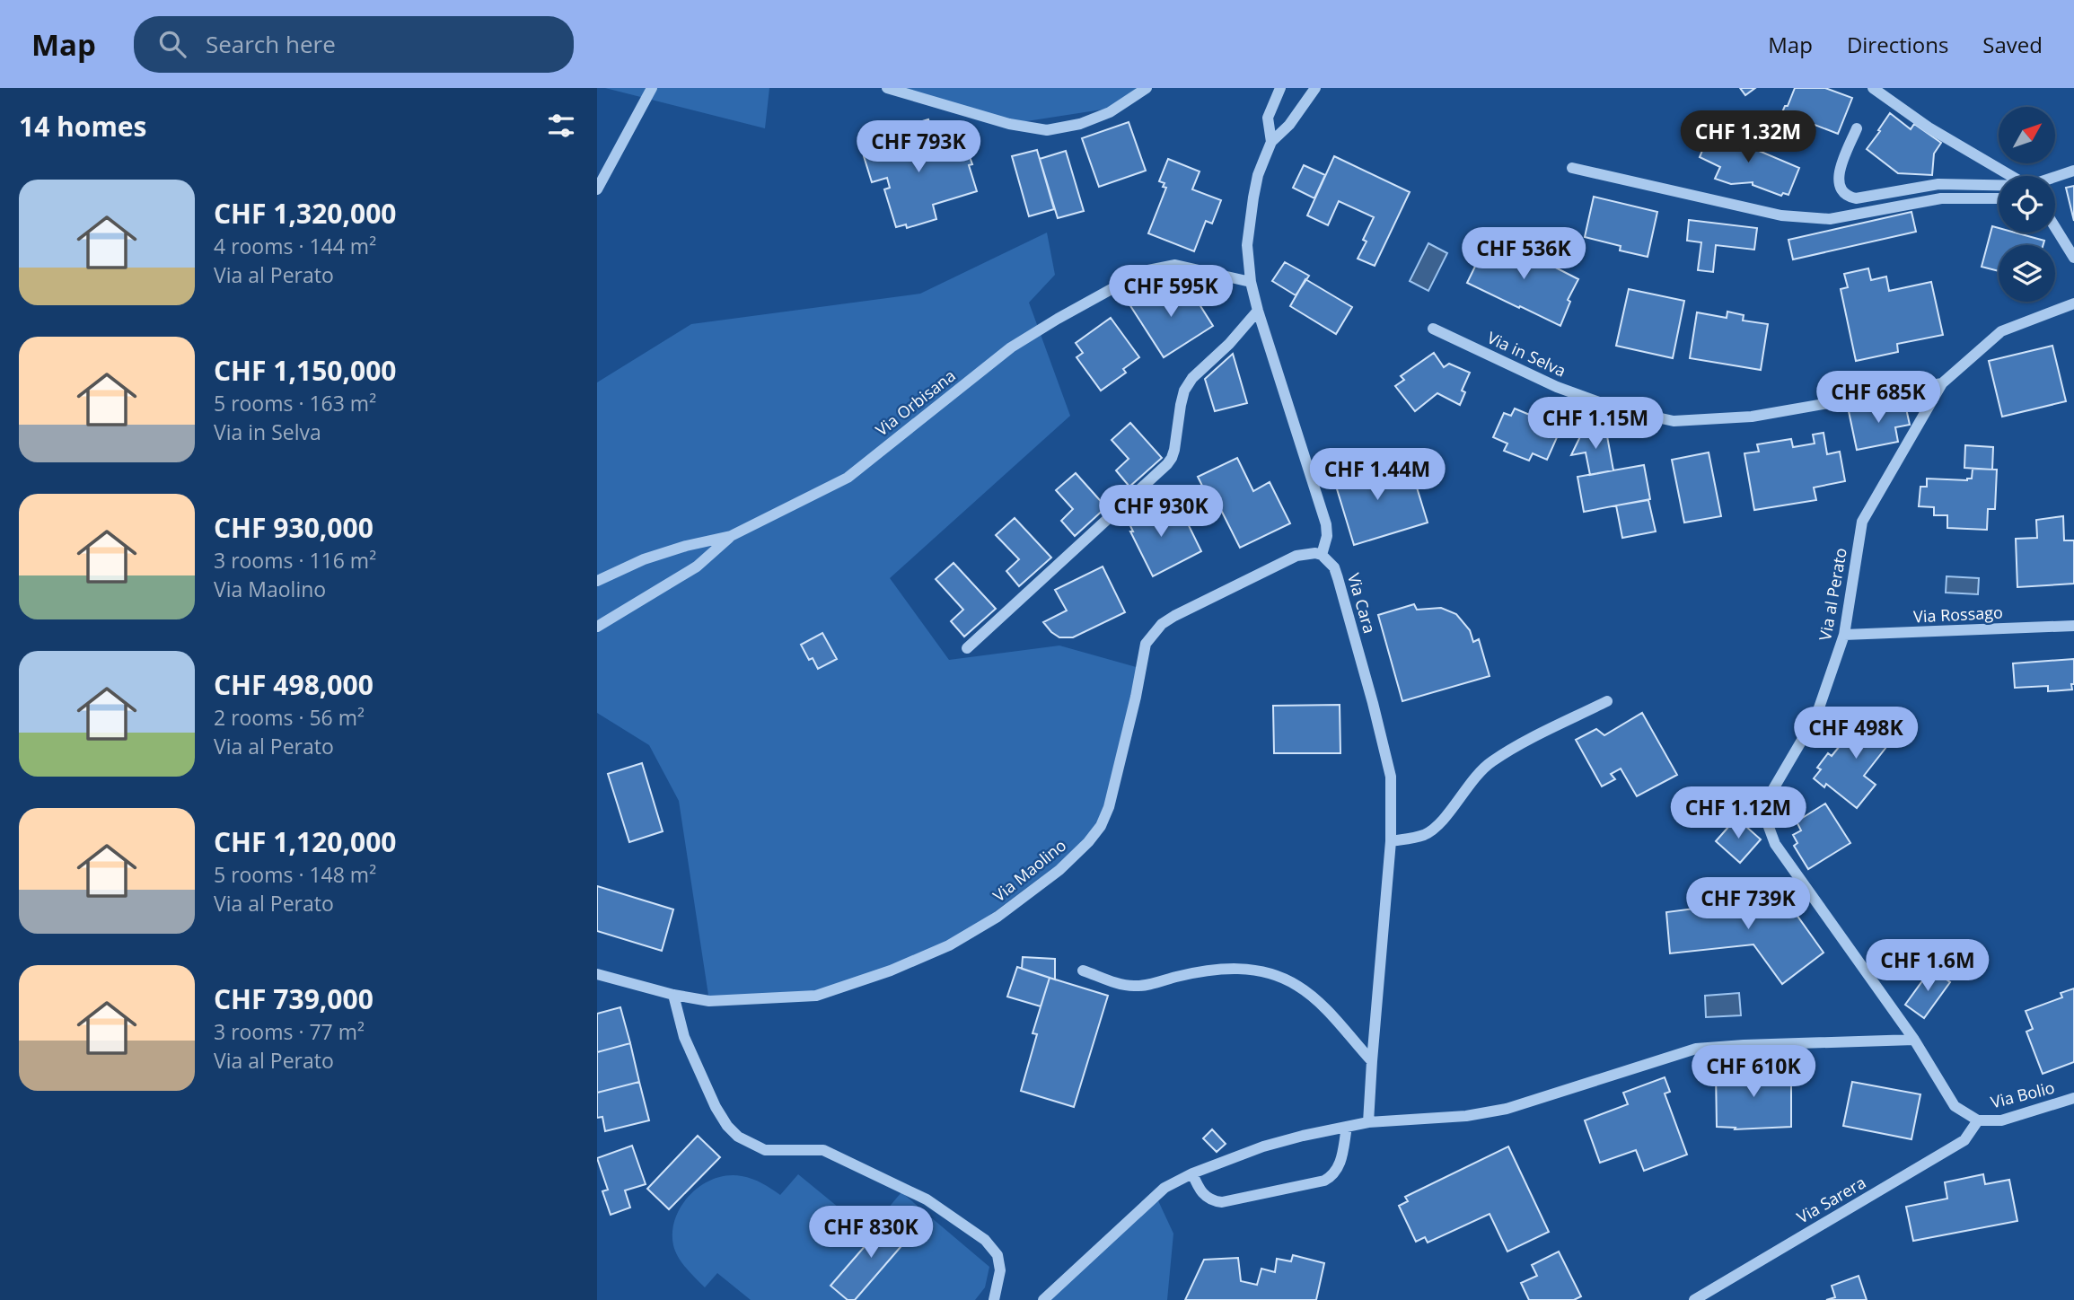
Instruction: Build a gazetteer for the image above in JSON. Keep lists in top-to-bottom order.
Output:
{
  "streets": {
    "street": [
      "Via in Selva",
      "Via Orbisana",
      "Via al Perato",
      "Via Cara",
      "Via Rossago",
      "Via Maolino",
      "Via Bolio",
      "Via Sarera"
    ]
  },
  "crossings": [
    ["Via in Selva", "Via al Perato"],
    ["Via al Perato", "Via Rossago"],
    ["Via al Perato", "Via Bolio"],
    ["Via al Perato", "Via Sarera"],
    ["Via Cara", "Via Maolino"],
    ["Via Bolio", "Via Sarera"]
  ],
  "north": "top right",
  "page": {
    "header": "Map",
    "search": "Search here",
    "nav": ["Map", "Directions", "Saved"],
    "heading": "14 homes",
    "price": [
      "CHF 1.32M",
      "CHF 793K",
      "CHF 536K",
      "CHF 595K",
      "CHF 685K",
      "CHF 1.15M",
      "CHF 1.44M",
      "CHF 930K",
      "CHF 498K",
      "CHF 1.12M",
      "CHF 739K",
      "CHF 1.6M",
      "CHF 610K",
      "CHF 830K"
    ],
    "list": [
      {
        "name": "CHF 1,320,000",
        "note": "4 rooms · 144 m² · Via al Perato"
      },
      {
        "name": "CHF 1,150,000",
        "note": "5 rooms · 163 m² · Via in Selva"
      },
      {
        "name": "CHF 930,000",
        "note": "3 rooms · 116 m² · Via Maolino"
      },
      {
        "name": "CHF 498,000",
        "note": "2 rooms · 56 m² · Via al Perato"
      },
      {
        "name": "CHF 1,120,000",
        "note": "5 rooms · 148 m² · Via al Perato"
      },
      {
        "name": "CHF 739,000",
        "note": "3 rooms · 77 m² · Via al Perato"
      }
    ]
  }
}
